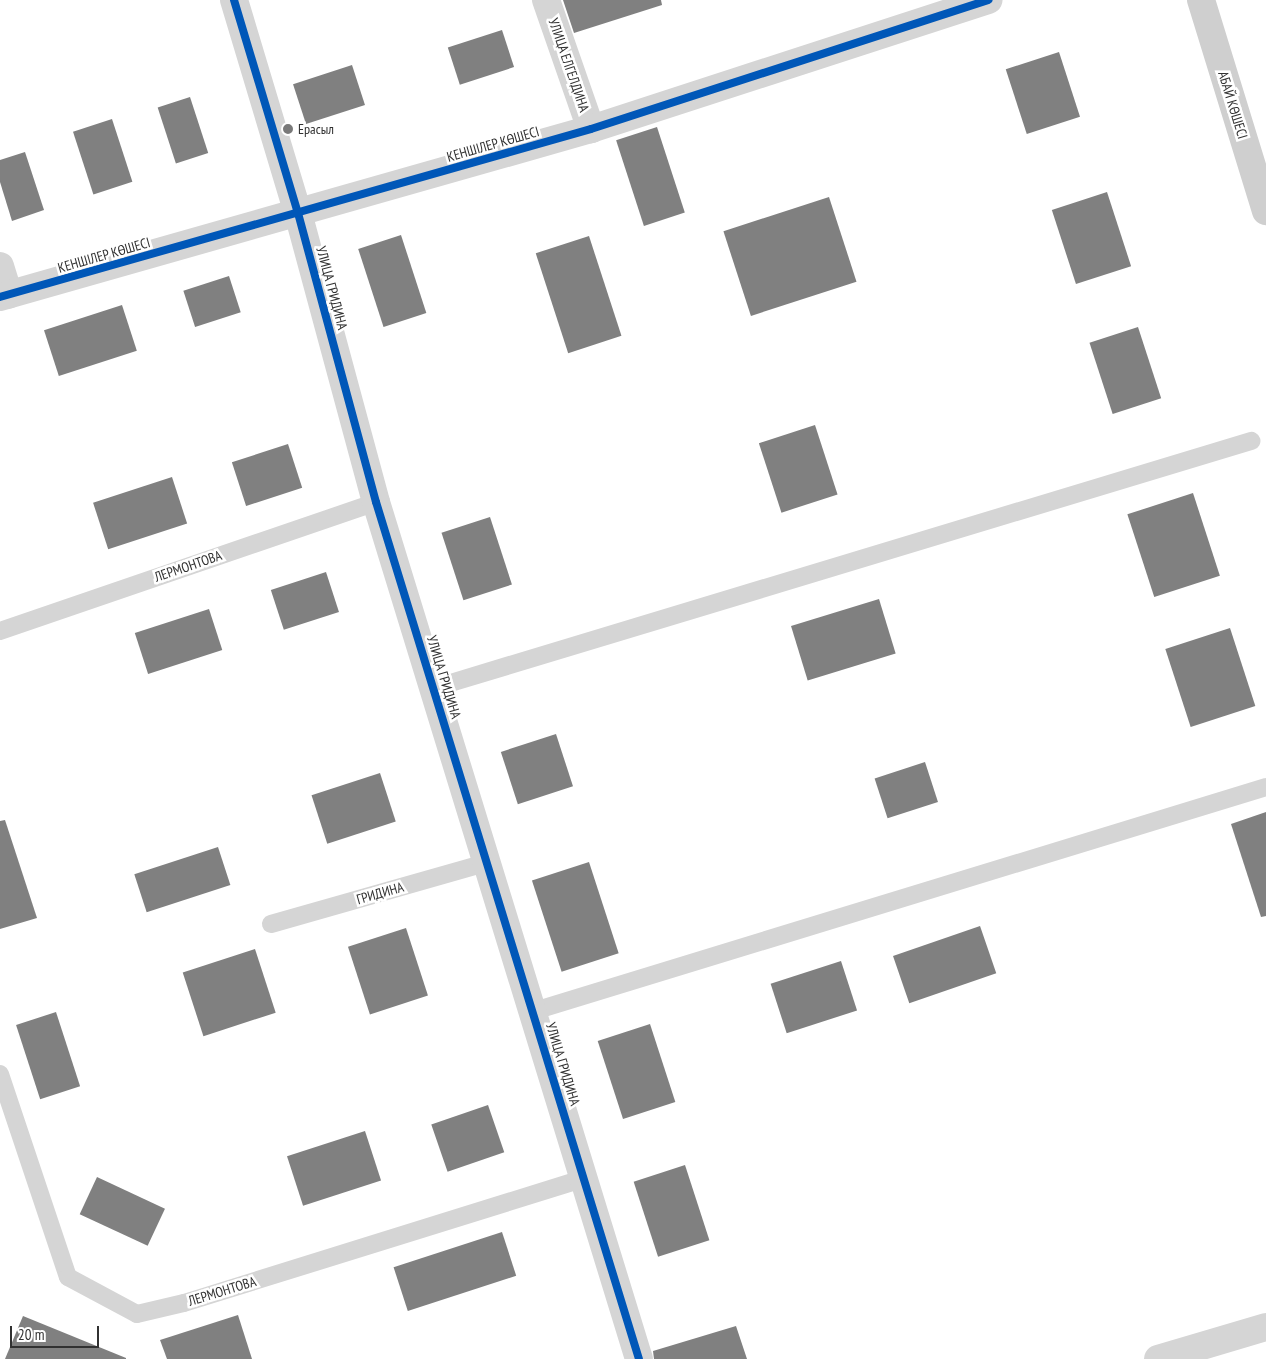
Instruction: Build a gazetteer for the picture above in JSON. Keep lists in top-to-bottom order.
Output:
{
  "streets": {
    "main road": ["АБАЙ КӨШЕСІ"],
    "street": ["УЛИЦА ЕЛГЕЛДИНА", "КЕНШІЛЕР КӨШЕСІ", "УЛИЦА ГРИДИНА"],
    "lane": ["ЛЕРМОНТОВА", "ГРИДИНА"]
  },
  "crossings": [
    ["УЛИЦА ЕЛГЕЛДИНА", "КЕНШІЛЕР КӨШЕСІ"],
    ["КЕНШІЛЕР КӨШЕСІ", "УЛИЦА ГРИДИНА"],
    ["УЛИЦА ГРИДИНА", "ЛЕРМОНТОВА"],
    ["УЛИЦА ГРИДИНА", "ГРИДИНА"]
  ],
  "places": ["Ерасыл"],
  "scale_bar": "20 m"
}
